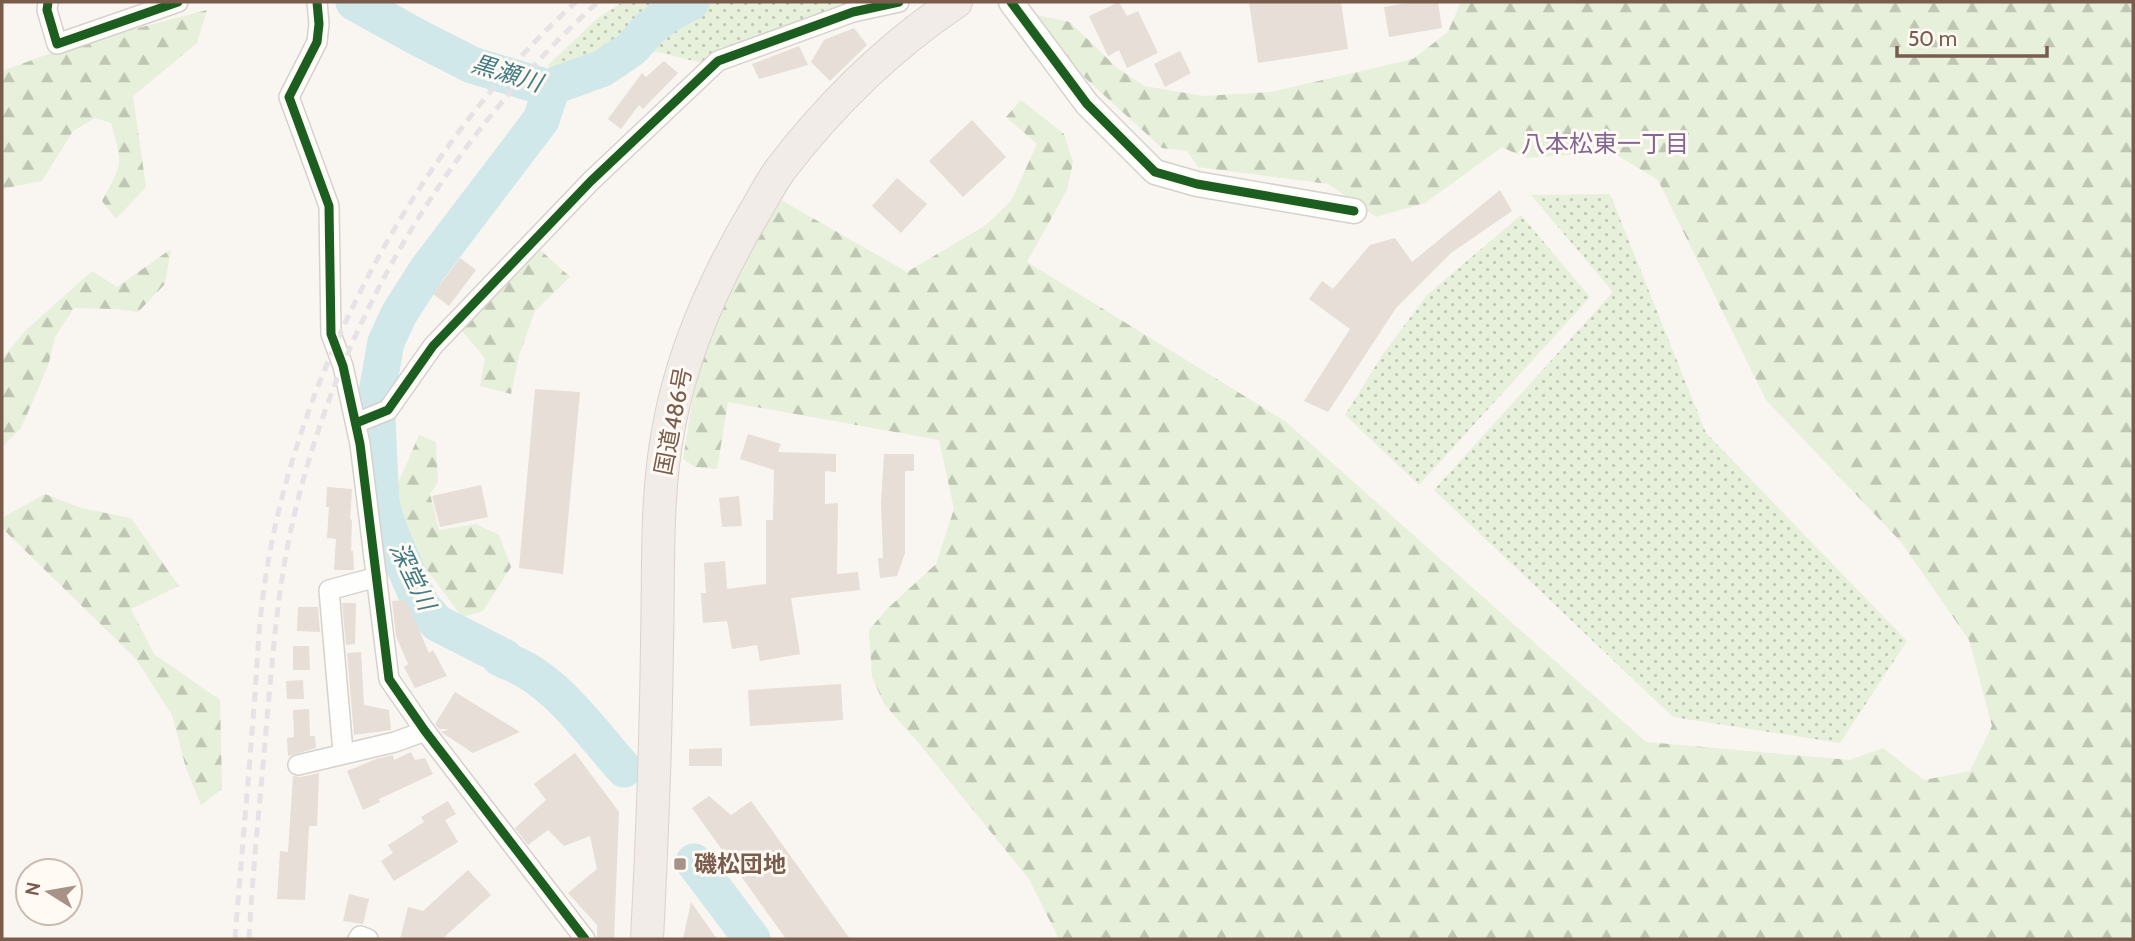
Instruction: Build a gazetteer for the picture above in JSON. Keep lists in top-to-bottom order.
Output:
{
  "streets": {
    "highway": ["国道486号"]
  },
  "districts": ["八本松東一丁目"],
  "water": ["黒瀬川", "深堂川"],
  "places": {
    "transit": ["磯松団地"]
  },
  "scale_bar": "50 m",
  "north": "left"
}
